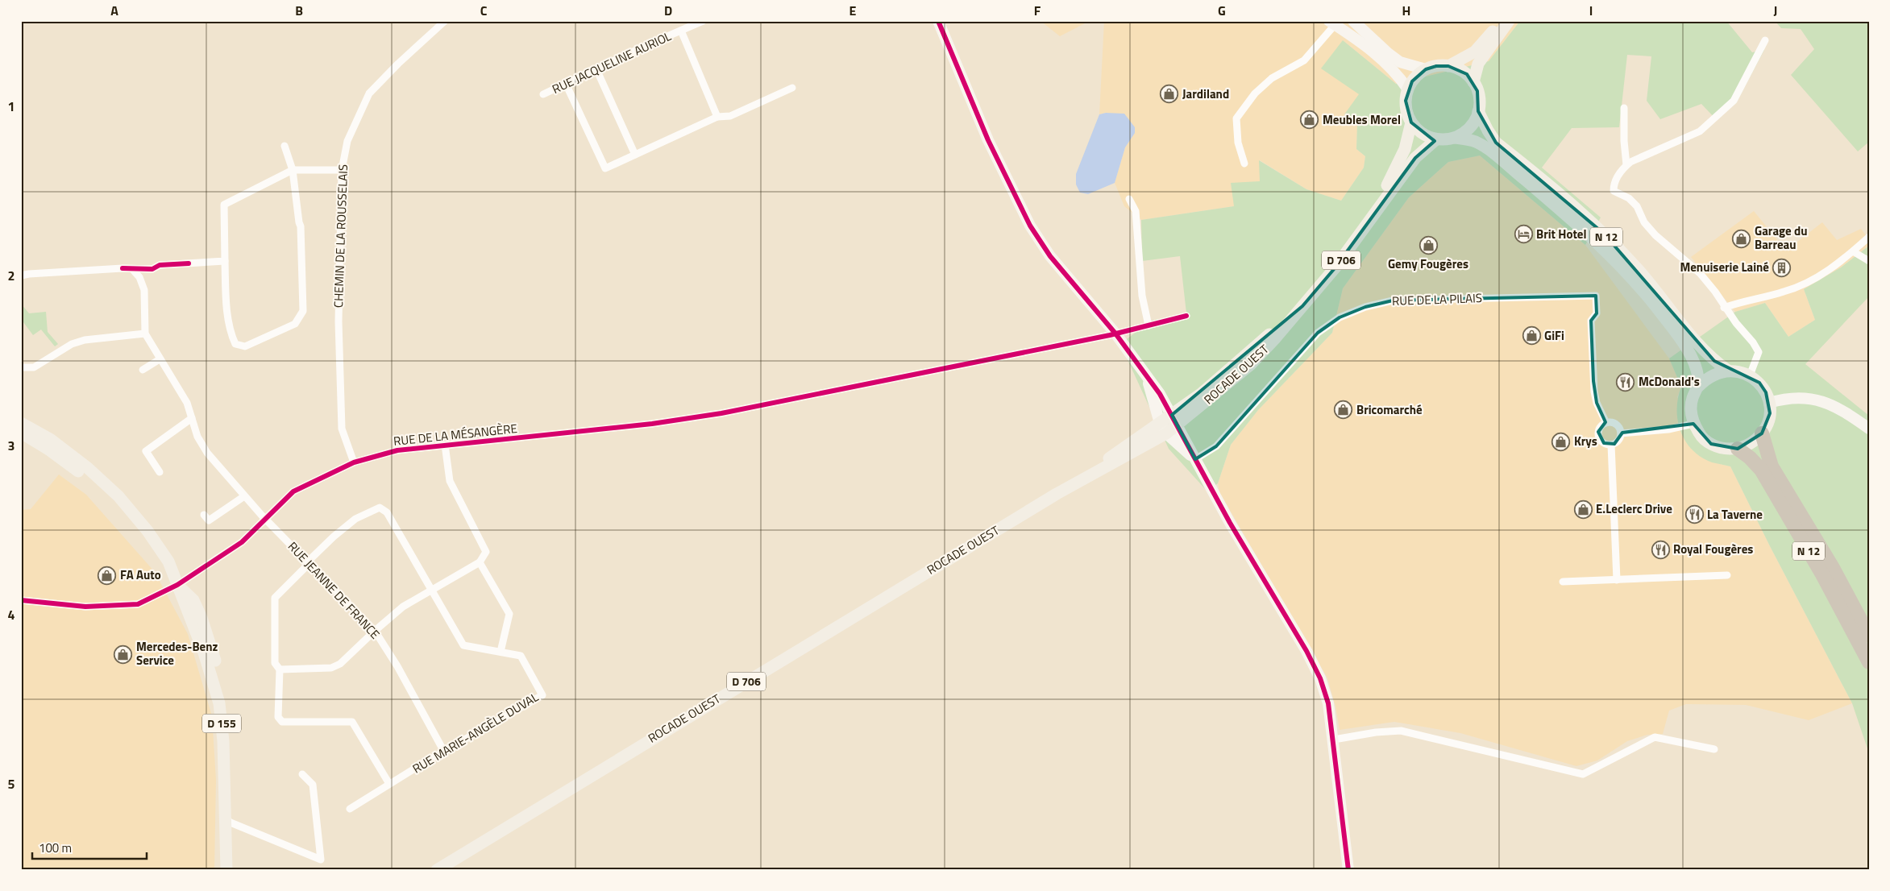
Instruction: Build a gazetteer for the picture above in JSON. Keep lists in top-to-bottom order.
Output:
{
  "streets": {
    "highway": ["N 12"],
    "main road": ["D 706", "ROCADE OUEST", "D 155"],
    "street": [
      "RUE JACQUELINE AURIOL",
      "CHEMIN DE LA ROUSSELAIS",
      "RUE DE LA PILAIS",
      "RUE DE LA MÉSANGÈRE",
      "RUE JEANNE DE FRANCE",
      "RUE MARIE-ANGÈLE DUVAL"
    ]
  },
  "crossings": [
    ["CHEMIN DE LA ROUSSELAIS", "RUE DE LA MÉSANGÈRE"],
    ["N 12", "ROCADE OUEST"],
    ["RUE DE LA MÉSANGÈRE", "RUE JEANNE DE FRANCE"],
    ["RUE DE LA MÉSANGÈRE", "D 155"],
    ["RUE JEANNE DE FRANCE", "RUE MARIE-ANGÈLE DUVAL"]
  ],
  "places": {
    "shop": [
      "Jardiland",
      "Meubles Morel",
      "Garage du Barreau",
      "Gemy Fougères",
      "GiFi",
      "Bricomarché",
      "Krys",
      "E.Leclerc Drive",
      "FA Auto",
      "Mercedes-Benz Service"
    ],
    "hotel": ["Brit Hotel"],
    "building": ["Menuiserie Lainé"],
    "restaurant": ["McDonald's", "La Taverne", "Royal Fougères"]
  },
  "scale_bar": "100 m",
  "grid": {
    "columns": [
      "A",
      "B",
      "C",
      "D",
      "E",
      "F",
      "G",
      "H",
      "I",
      "J"
    ],
    "rows": [
      "1",
      "2",
      "3",
      "4",
      "5"
    ]
  }
}
